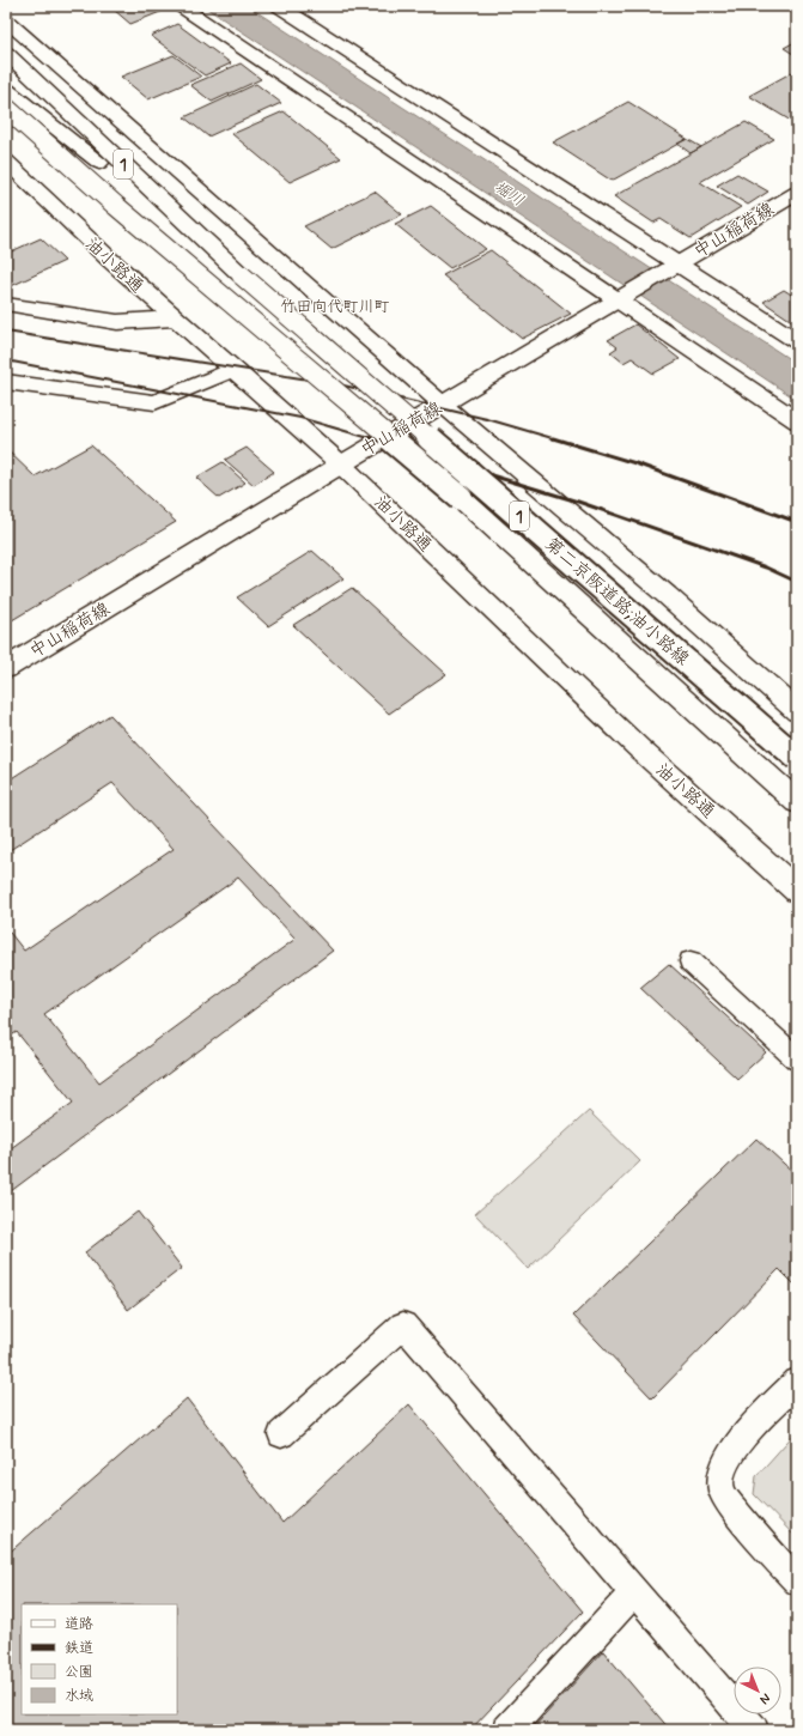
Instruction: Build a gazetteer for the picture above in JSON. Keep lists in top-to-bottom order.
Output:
{
  "streets": {
    "main road": [
      "1",
      "中山稲荷線",
      "油小路通",
      "第二京阪道路;油小路線"
    ]
  },
  "crossings": [
    ["中山稲荷線", "油小路通"]
  ],
  "districts": ["竹田向代町川町"],
  "water": ["堀川"],
  "legend": [
    "道路",
    "鉄道",
    "公園",
    "水域"
  ],
  "north": "bottom right"
}
